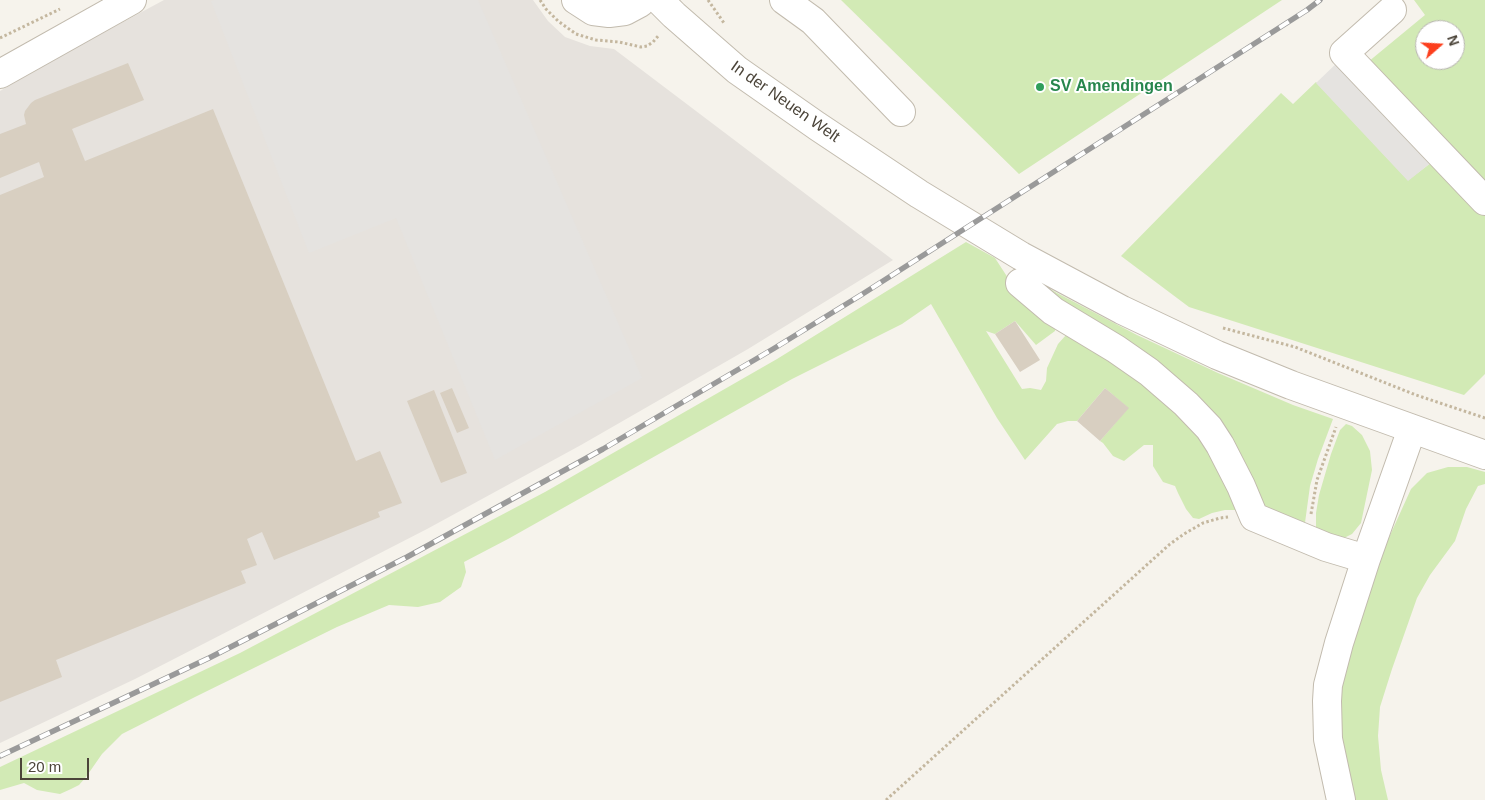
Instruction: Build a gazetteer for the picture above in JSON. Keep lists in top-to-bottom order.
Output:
{
  "streets": {
    "street": ["In der Neuen Welt"]
  },
  "places": ["SV Amendingen"],
  "scale_bar": "20 m",
  "north": "right"
}
